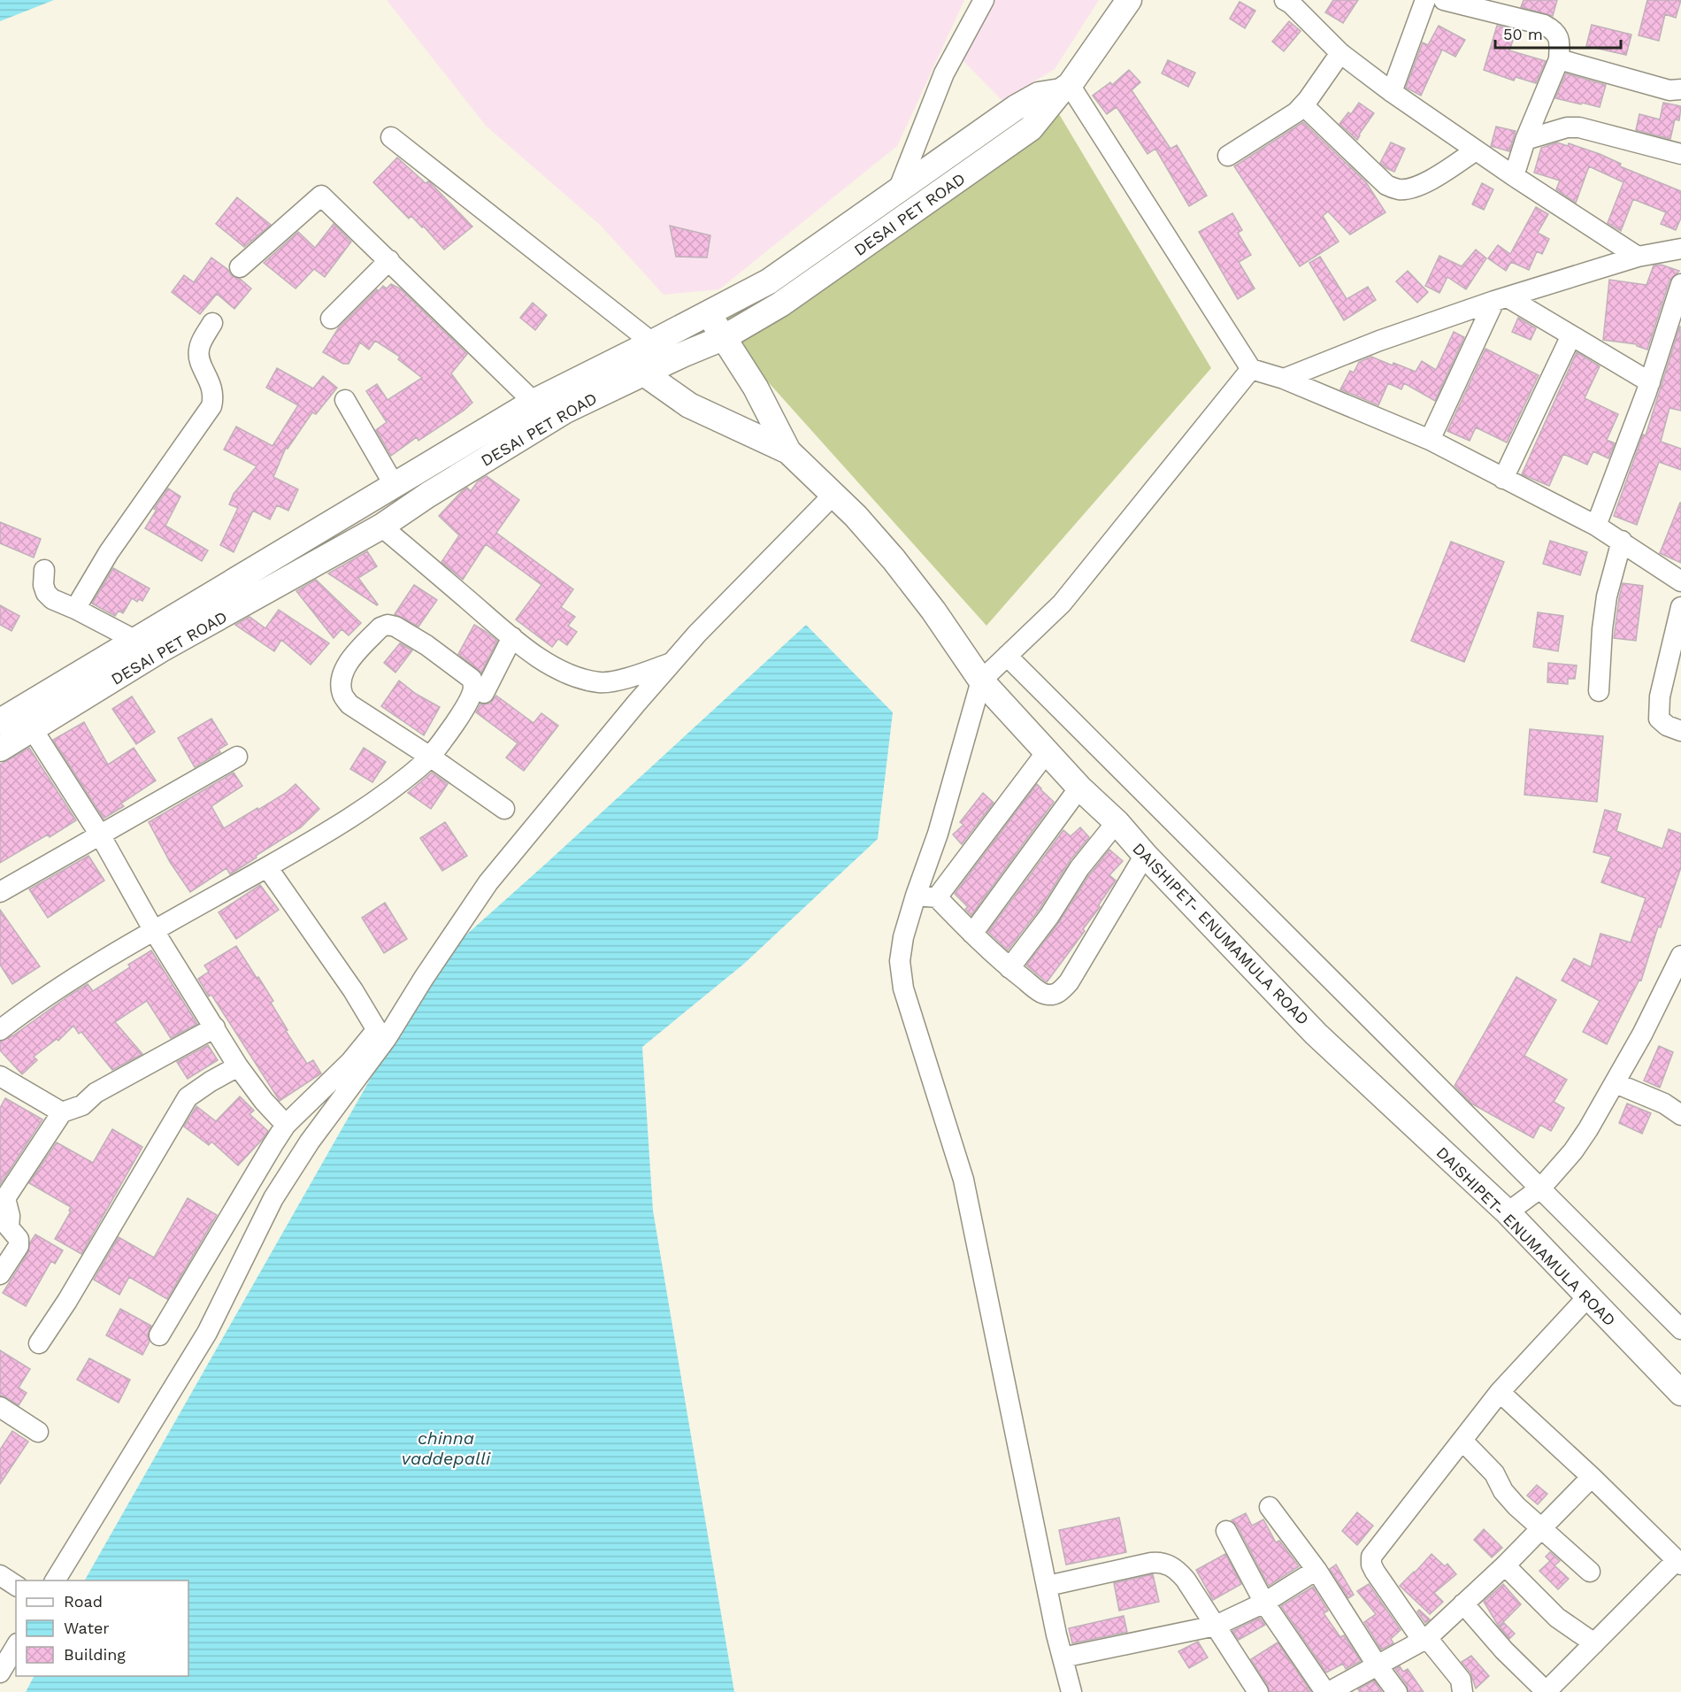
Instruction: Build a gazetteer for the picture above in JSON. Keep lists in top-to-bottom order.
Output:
{
  "streets": {
    "street": ["DESAI PET ROAD", "DAISHIPET- ENUMAMULA ROAD"]
  },
  "crossings": [
    ["DESAI PET ROAD", "DAISHIPET- ENUMAMULA ROAD"]
  ],
  "water": ["chinna vaddepalli"],
  "legend": ["Road", "Water", "Building"],
  "scale_bar": "50 m"
}
